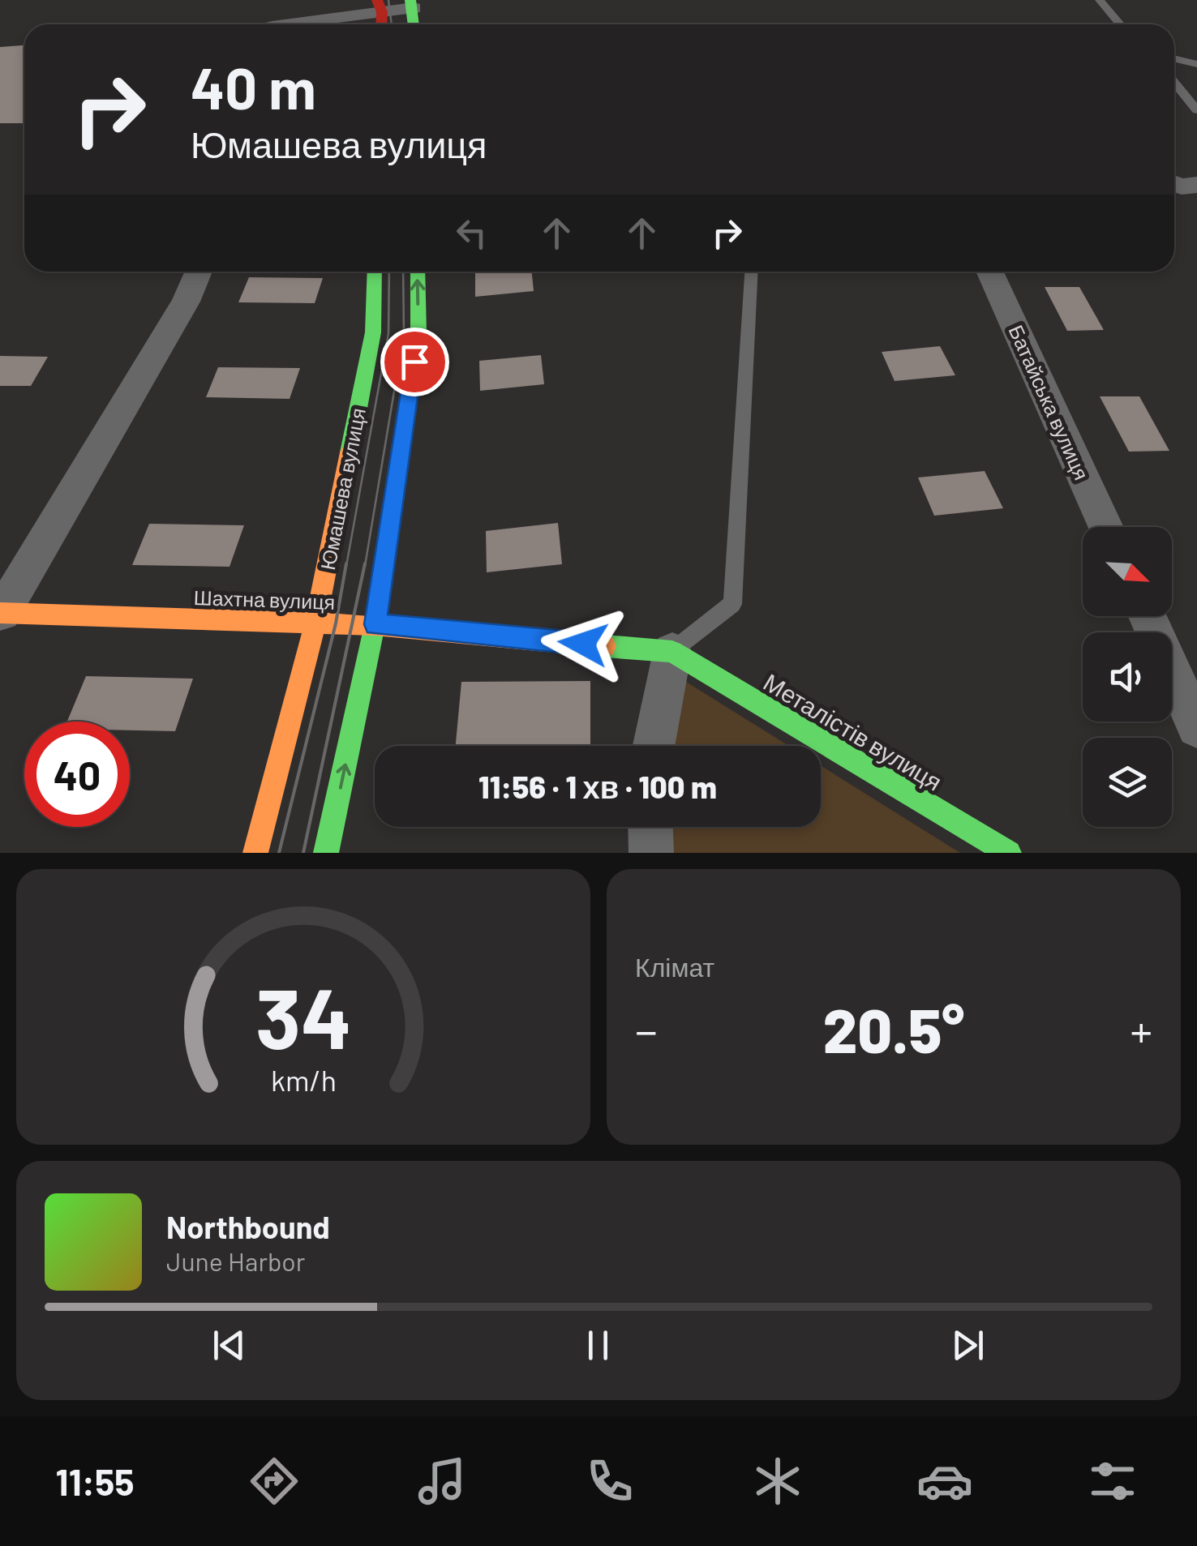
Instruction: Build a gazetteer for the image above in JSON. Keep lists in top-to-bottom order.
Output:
{
  "streets": {
    "main road": ["Юмашева вулиця", "Шахтна вулиця", "Металістів вулиця"],
    "street": ["Батайська вулиця"]
  },
  "crossings": [
    ["Юмашева вулиця", "Шахтна вулиця"],
    ["Шахтна вулиця", "Металістів вулиця"]
  ],
  "north": "bottom right",
  "page": {
    "turn": ["40 m", "Юмашева вулиця"],
    "limit": "40",
    "trip": "11:56 · 1 хв · 100 m",
    "tile": "Клімат",
    "heat": ["−", "20.5°", "+"],
    "song": ["Northbound", "June Harbor"],
    "tabs": "11:55",
    "gauge": ["34", "km/h"]
  }
}
